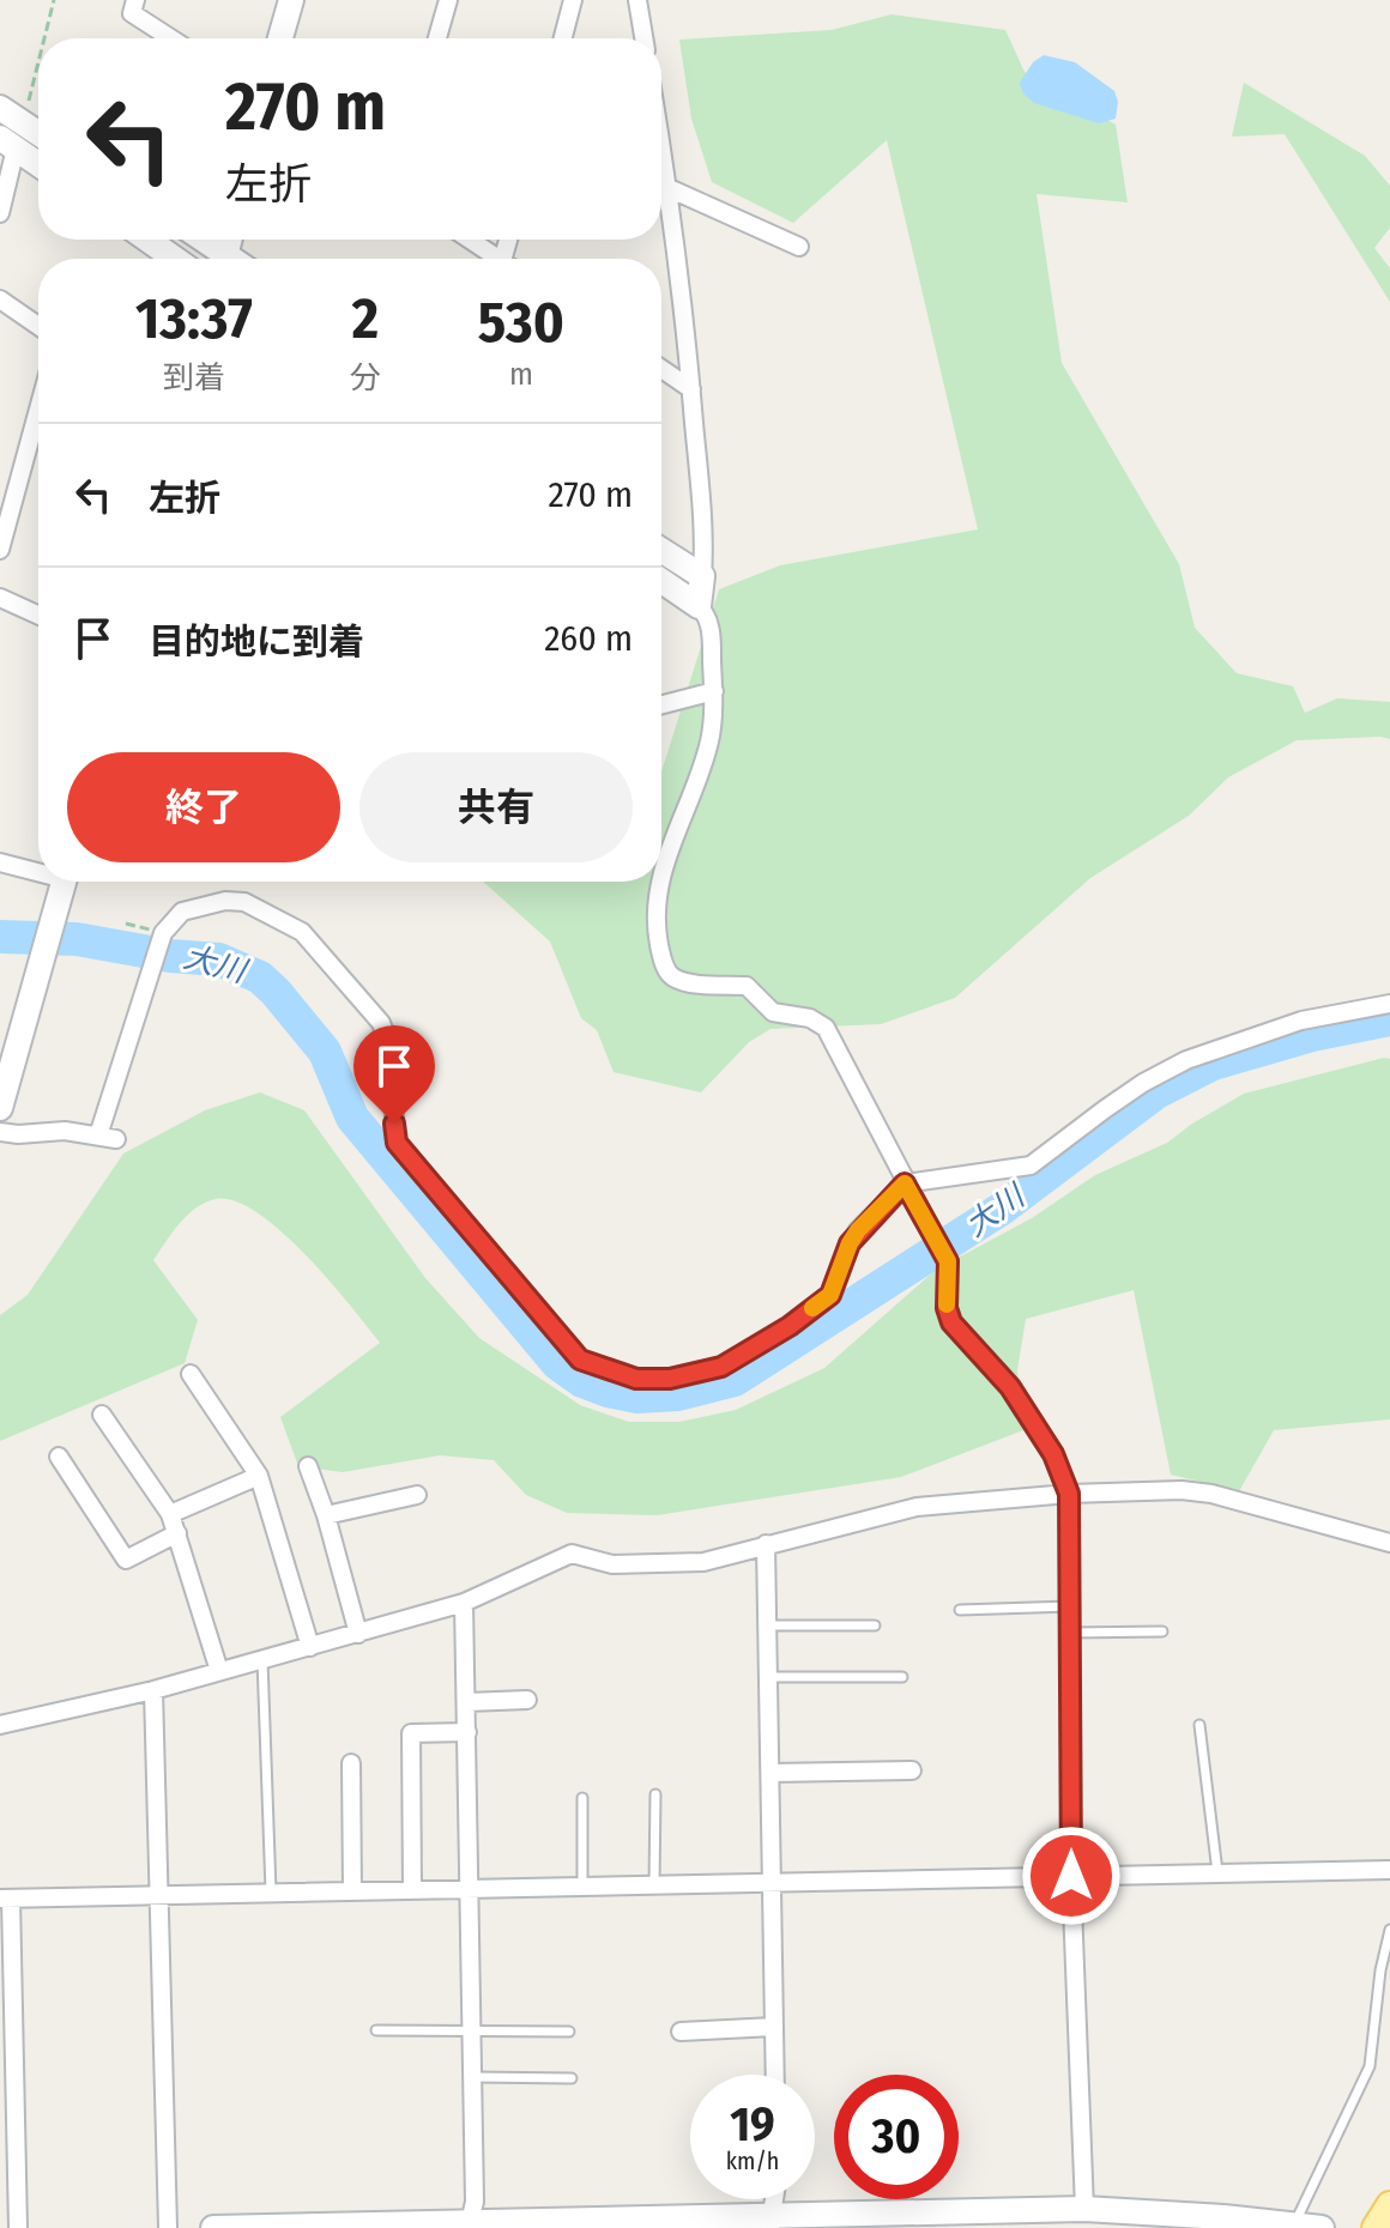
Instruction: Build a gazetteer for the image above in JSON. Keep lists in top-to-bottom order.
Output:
{
  "water": ["大川"],
  "page": {
    "turn": ["270 m", "左折"],
    "eta": [
      "13:37",
      "到着",
      "2",
      "分",
      "530",
      "m"
    ],
    "list": [
      {
        "name": "左折",
        "value": "270 m"
      },
      {
        "name": "目的地に到着",
        "value": "260 m"
      }
    ],
    "buttons": ["終了", "共有"],
    "speed": "19 km/h",
    "limit": "30"
  }
}
